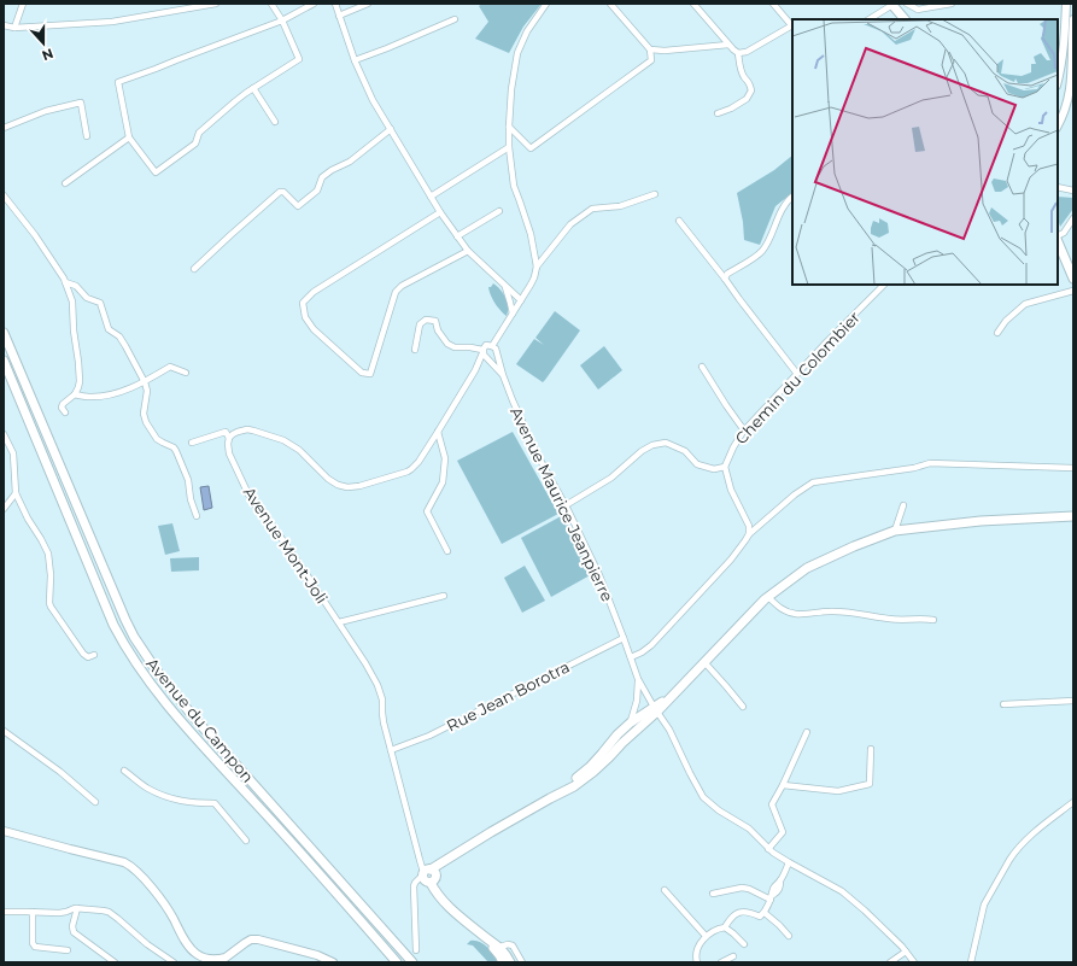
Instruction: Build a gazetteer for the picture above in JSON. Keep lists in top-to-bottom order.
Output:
{
  "streets": {
    "main road": ["Avenue du Campon"],
    "street": [
      "Chemin du Colombier",
      "Avenue Maurice Jeanpierre",
      "Avenue Mont-Joli",
      "Rue Jean Borotra"
    ]
  },
  "crossings": [
    ["Avenue Maurice Jeanpierre", "Rue Jean Borotra"],
    ["Avenue Mont-Joli", "Rue Jean Borotra"]
  ],
  "north": "bottom"
}
